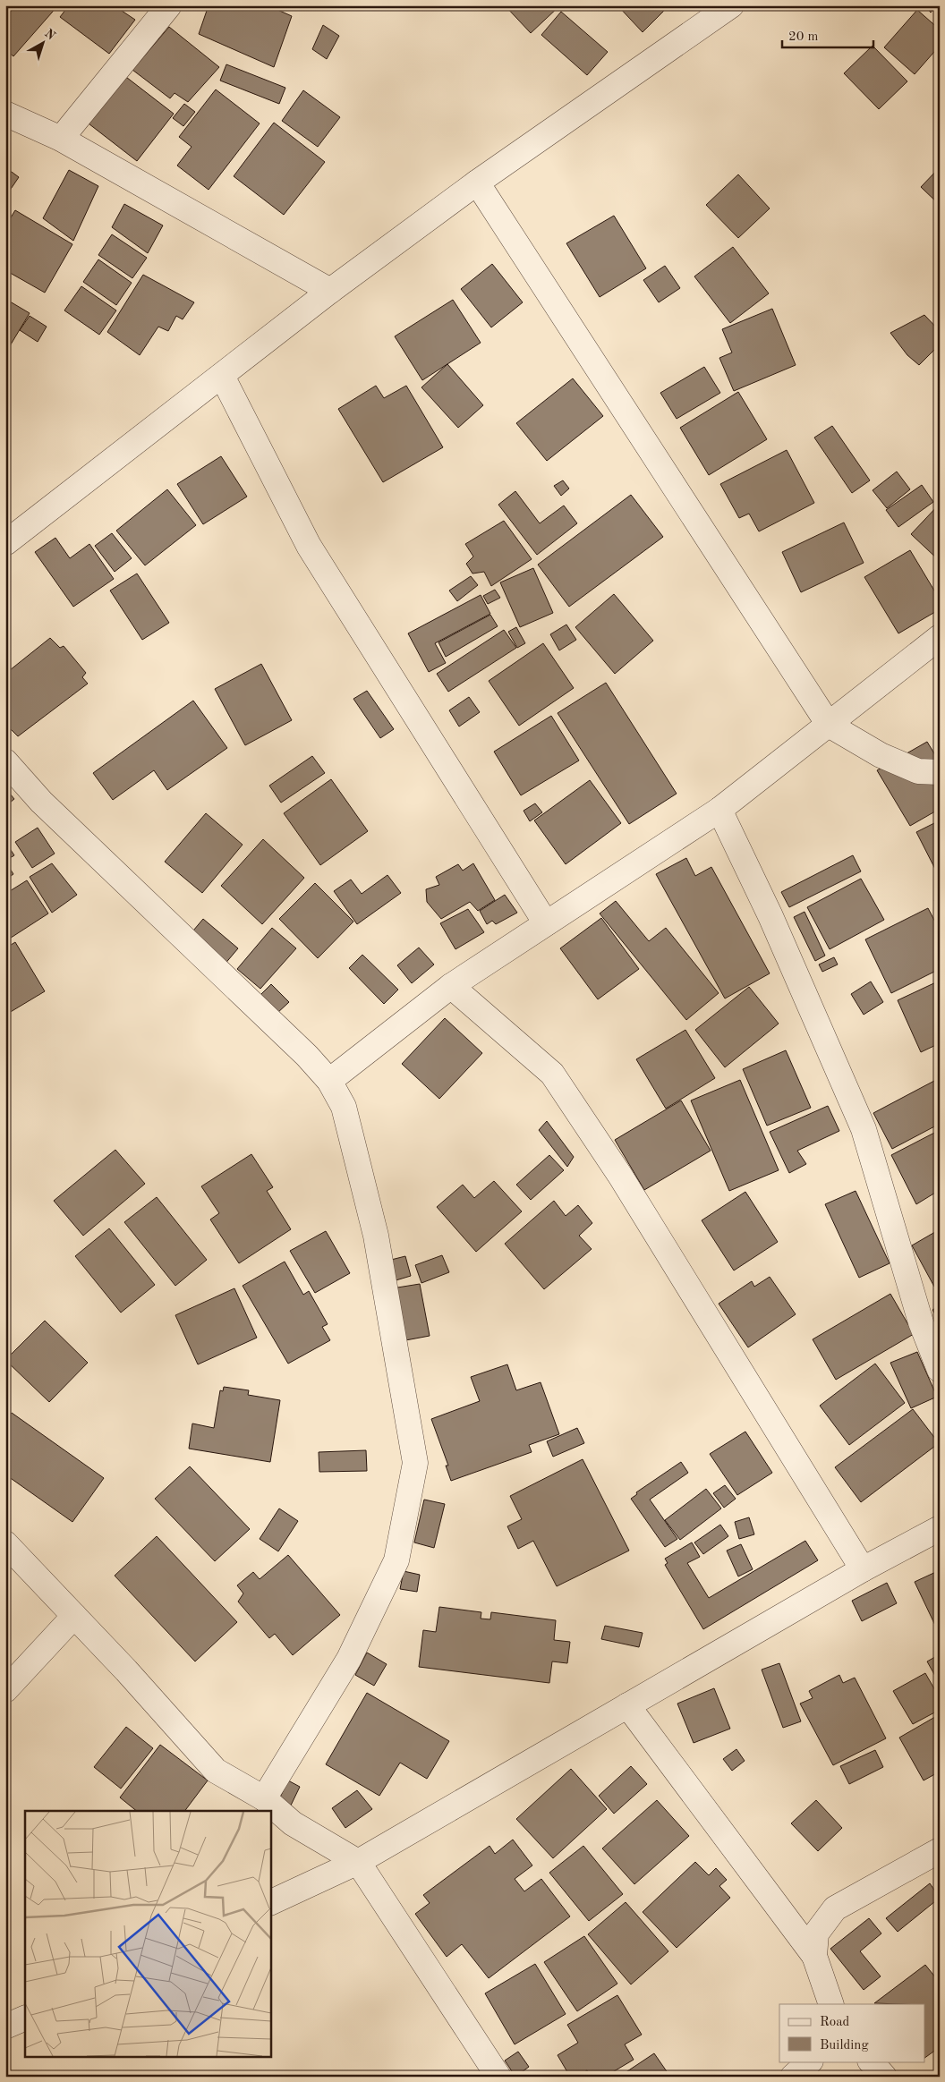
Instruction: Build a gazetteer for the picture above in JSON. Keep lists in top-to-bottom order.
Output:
{
  "legend": ["Road", "Building"],
  "scale_bar": "20 m",
  "north": "top right"
}
